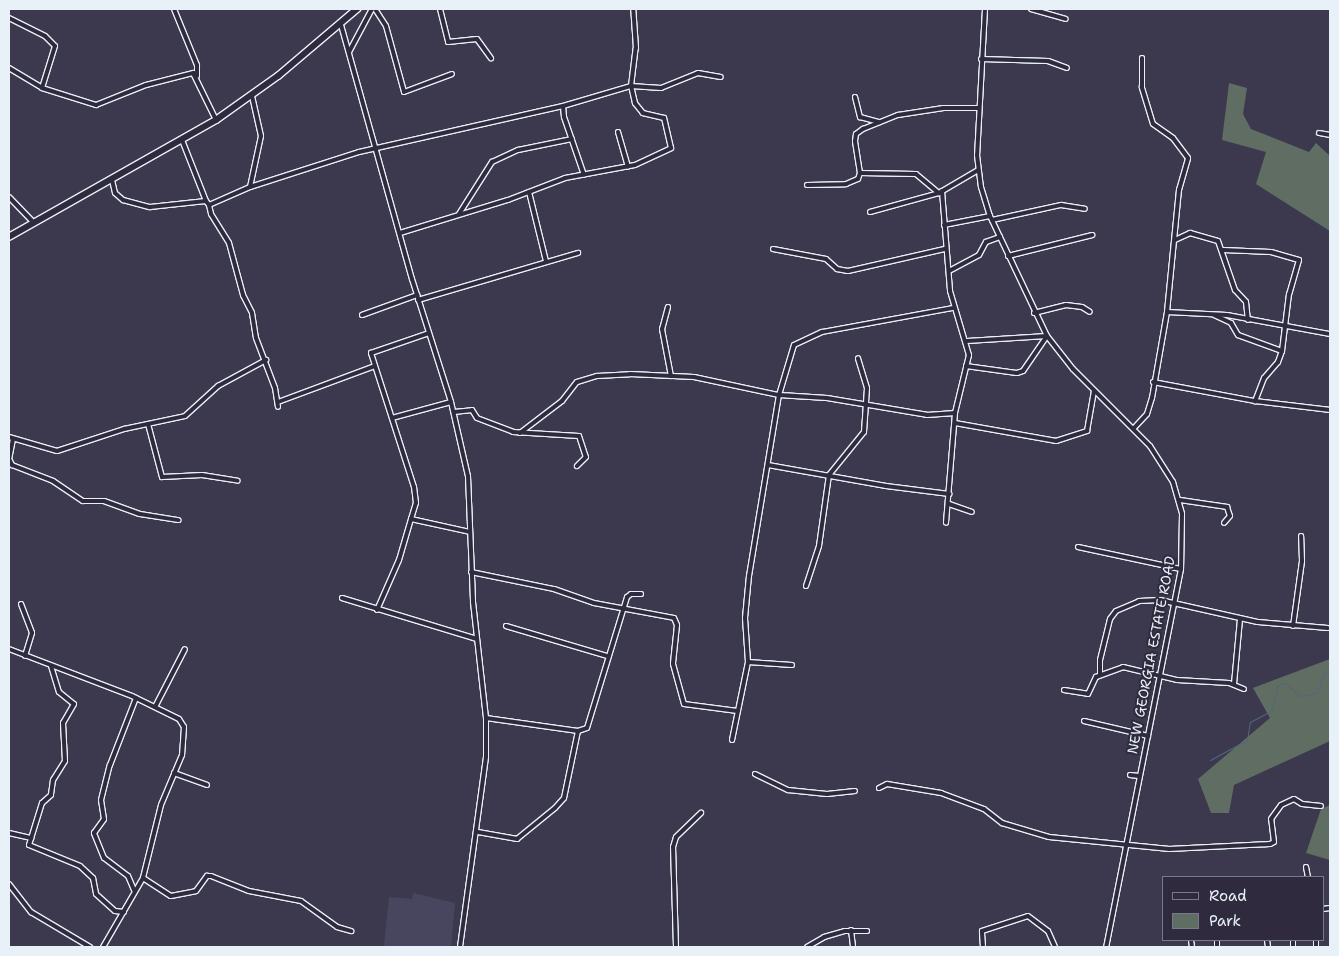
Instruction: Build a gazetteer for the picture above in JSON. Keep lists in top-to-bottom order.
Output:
{
  "streets": {
    "street": ["NEW GEORGIA ESTATE ROAD"]
  },
  "legend": ["Road", "Park"]
}
